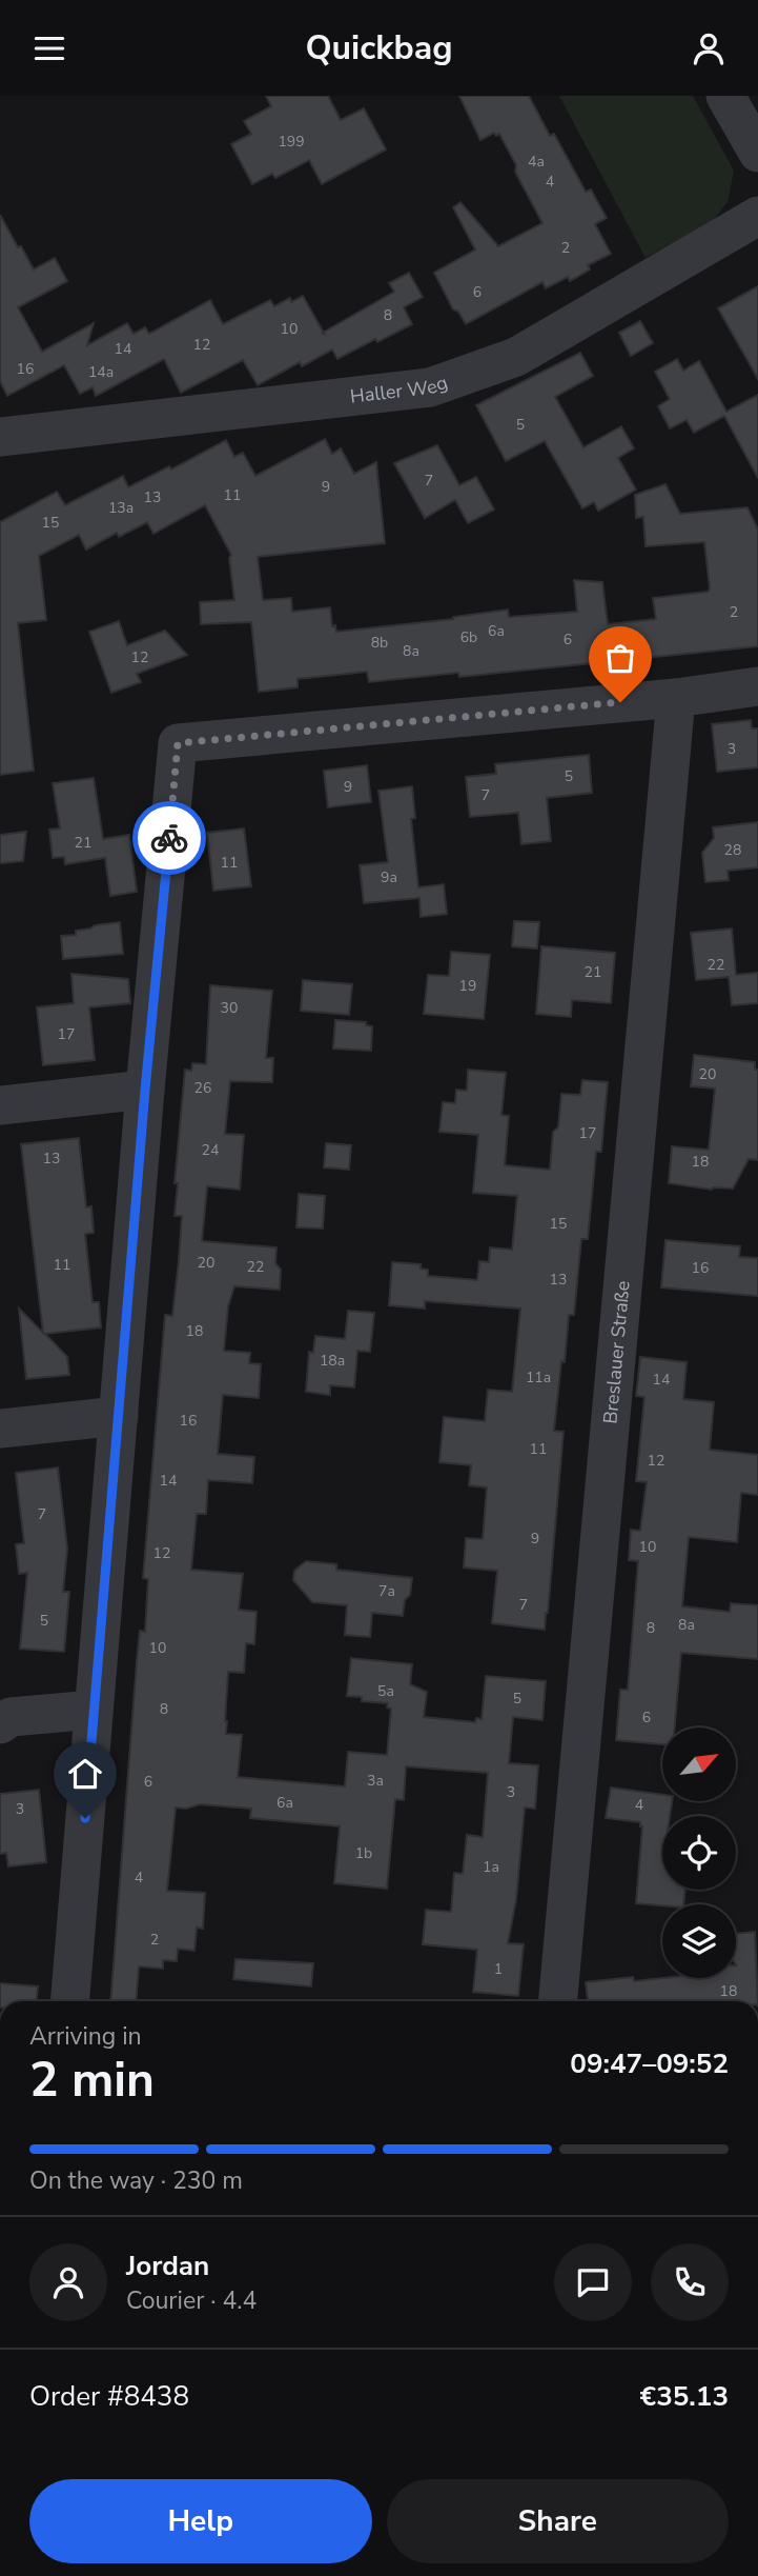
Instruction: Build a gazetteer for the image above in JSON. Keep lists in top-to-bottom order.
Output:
{
  "streets": {
    "street": ["Haller Weg", "Breslauer Straße"]
  },
  "house_numbers": [
    "199",
    "4a",
    "4",
    "2",
    "6",
    "8",
    "10",
    "12",
    "14",
    "16",
    "14a",
    "5",
    "7",
    "9",
    "11",
    "13",
    "13a",
    "15",
    "2",
    "6a",
    "6b",
    "6",
    "8b",
    "8a",
    "12",
    "3",
    "5",
    "9",
    "7",
    "21",
    "28",
    "11",
    "9a",
    "22",
    "21",
    "19",
    "30",
    "17",
    "20",
    "26",
    "17",
    "24",
    "13",
    "18",
    "15",
    "20",
    "11",
    "22",
    "16",
    "13",
    "18",
    "18a",
    "11a",
    "14",
    "16",
    "11",
    "12",
    "14",
    "7",
    "9",
    "10",
    "12",
    "7a",
    "7",
    "5",
    "8a",
    "8",
    "10",
    "5a",
    "5",
    "8",
    "6",
    "3a",
    "6",
    "3",
    "6a",
    "4",
    "3",
    "1b",
    "1a",
    "4",
    "2",
    "1",
    "18"
  ],
  "north": "top right",
  "page": {
    "header": "Quickbag",
    "heading": ["2 min", "Arriving in", "09:47–09:52"],
    "panel": [
      "Jordan",
      "Courier · 4.4",
      "Order #8438",
      "€35.13"
    ],
    "bar": "On the way · 230 m",
    "buttons": ["Help", "Share"]
  }
}
